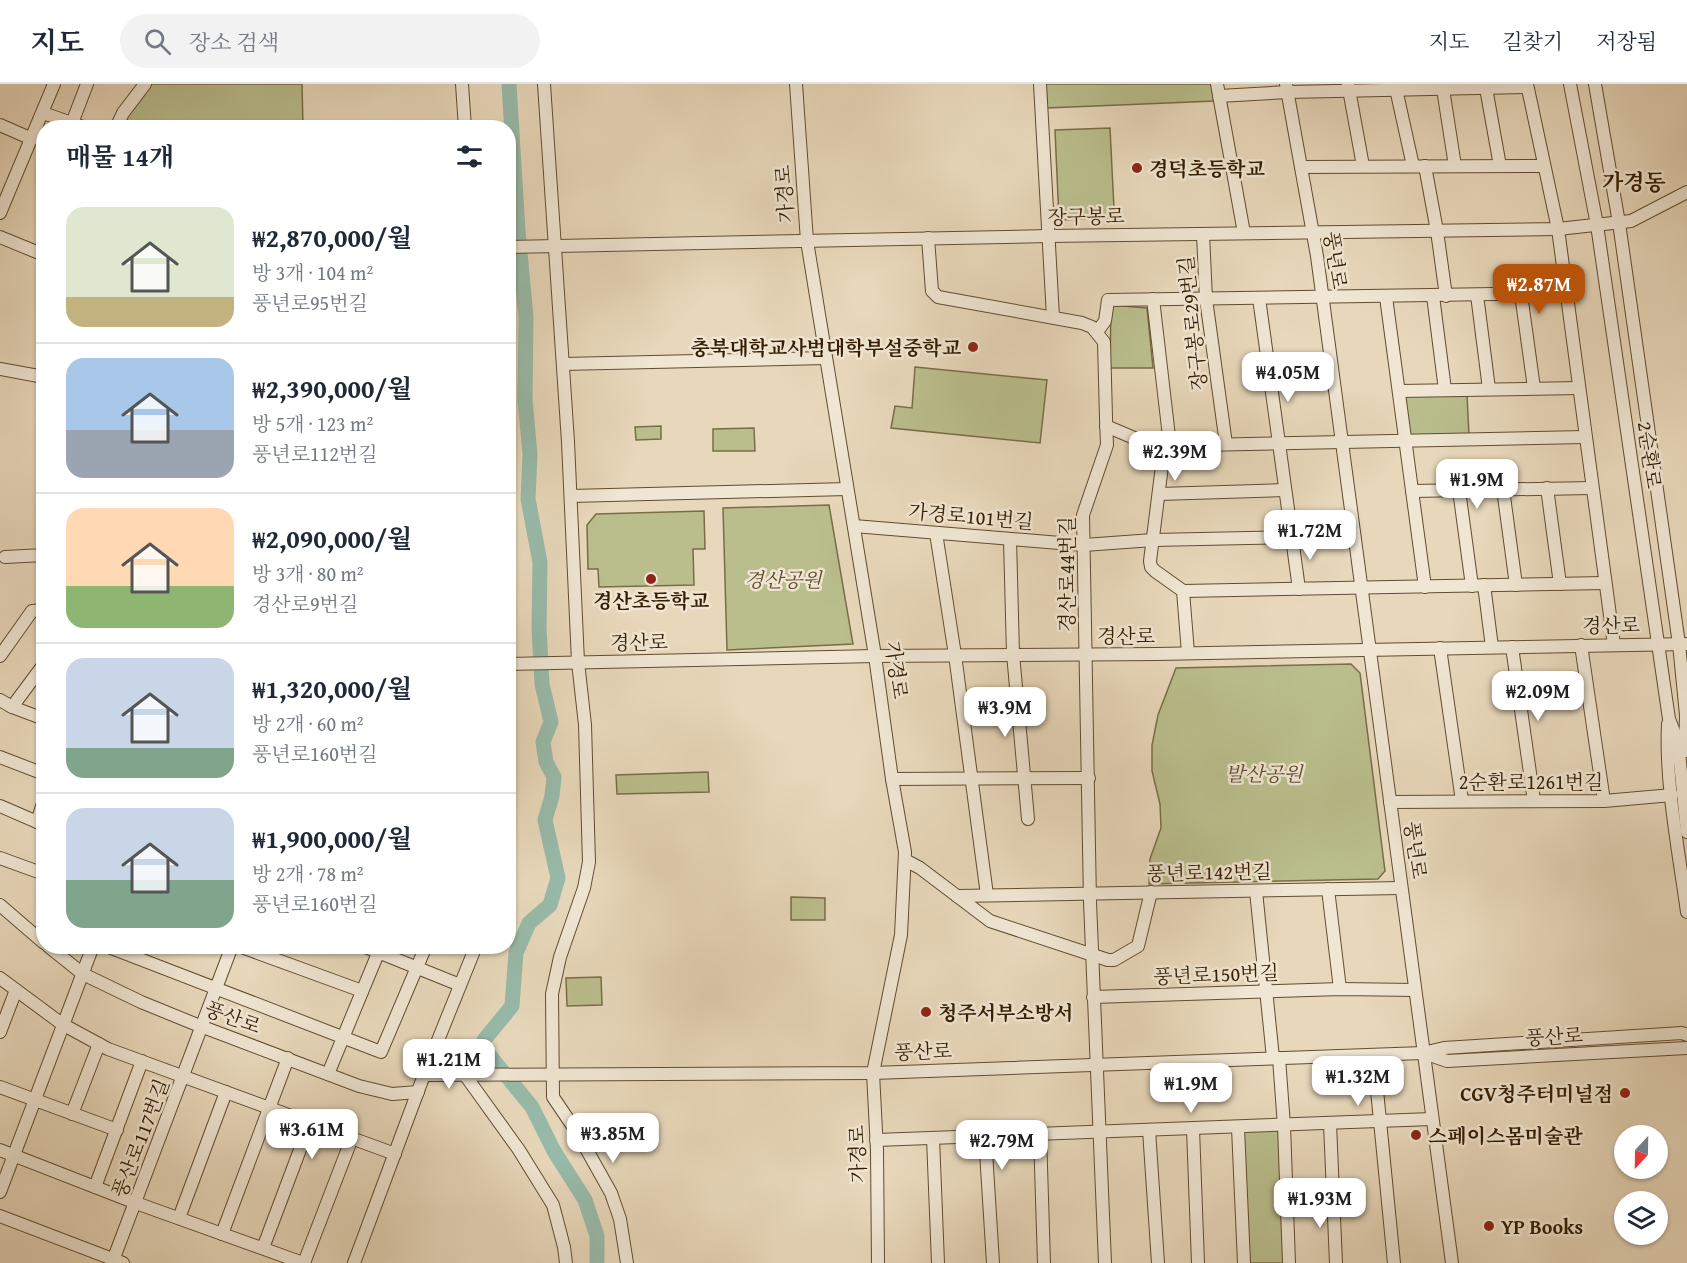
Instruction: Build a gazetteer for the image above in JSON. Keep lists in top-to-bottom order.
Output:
{
  "streets": {
    "street": [
      "가경로",
      "장구봉로",
      "풍년로",
      "장구봉로29번길",
      "2순환로",
      "가경로101번길",
      "경산로44번길",
      "경산로",
      "2순환로1261번길",
      "풍년로142번길",
      "풍년로150번길",
      "풍산로",
      "풍산로117번길"
    ]
  },
  "crossings": [
    ["가경로", "장구봉로"],
    ["가경로", "가경로101번길"],
    ["가경로", "경산로"],
    ["가경로", "풍산로"],
    ["장구봉로", "풍년로"],
    ["장구봉로", "장구봉로29번길"],
    ["장구봉로", "2순환로"],
    ["풍년로", "경산로"],
    ["풍년로", "2순환로1261번길"],
    ["풍년로", "풍년로142번길"],
    ["풍년로", "풍년로150번길"],
    ["풍년로", "풍산로"],
    ["2순환로", "경산로"],
    ["가경로101번길", "경산로44번길"],
    ["경산로44번길", "경산로"],
    ["경산로44번길", "풍년로142번길"],
    ["경산로44번길", "풍년로150번길"],
    ["경산로44번길", "풍산로"],
    ["풍산로", "풍산로117번길"]
  ],
  "districts": ["가경동"],
  "parks": ["경산공원", "발산공원"],
  "places": [
    "경덕초등학교",
    "충북대학교사범대학부설중학교",
    "경산초등학교",
    "청주서부소방서",
    "CGV청주터미널점",
    "스페이스몸미술관",
    "YP Books"
  ],
  "north": "bottom",
  "page": {
    "header": "지도",
    "search": "장소 검색",
    "nav": ["지도", "길찾기", "저장됨"],
    "heading": "매물 14개",
    "list": [
      {
        "name": "₩2,870,000/월",
        "note": "방 3개 · 104 m² · 풍년로95번길"
      },
      {
        "name": "₩2,390,000/월",
        "note": "방 5개 · 123 m² · 풍년로112번길"
      },
      {
        "name": "₩2,090,000/월",
        "note": "방 3개 · 80 m² · 경산로9번길"
      },
      {
        "name": "₩1,320,000/월",
        "note": "방 2개 · 60 m² · 풍년로160번길"
      },
      {
        "name": "₩1,900,000/월",
        "note": "방 2개 · 78 m² · 풍년로160번길"
      }
    ],
    "price": [
      "₩2.87M",
      "₩4.05M",
      "₩2.39M",
      "₩1.9M",
      "₩1.72M",
      "₩2.09M",
      "₩3.9M",
      "₩1.21M",
      "₩1.32M",
      "₩1.9M",
      "₩3.61M",
      "₩3.85M",
      "₩2.79M",
      "₩1.93M"
    ]
  }
}
